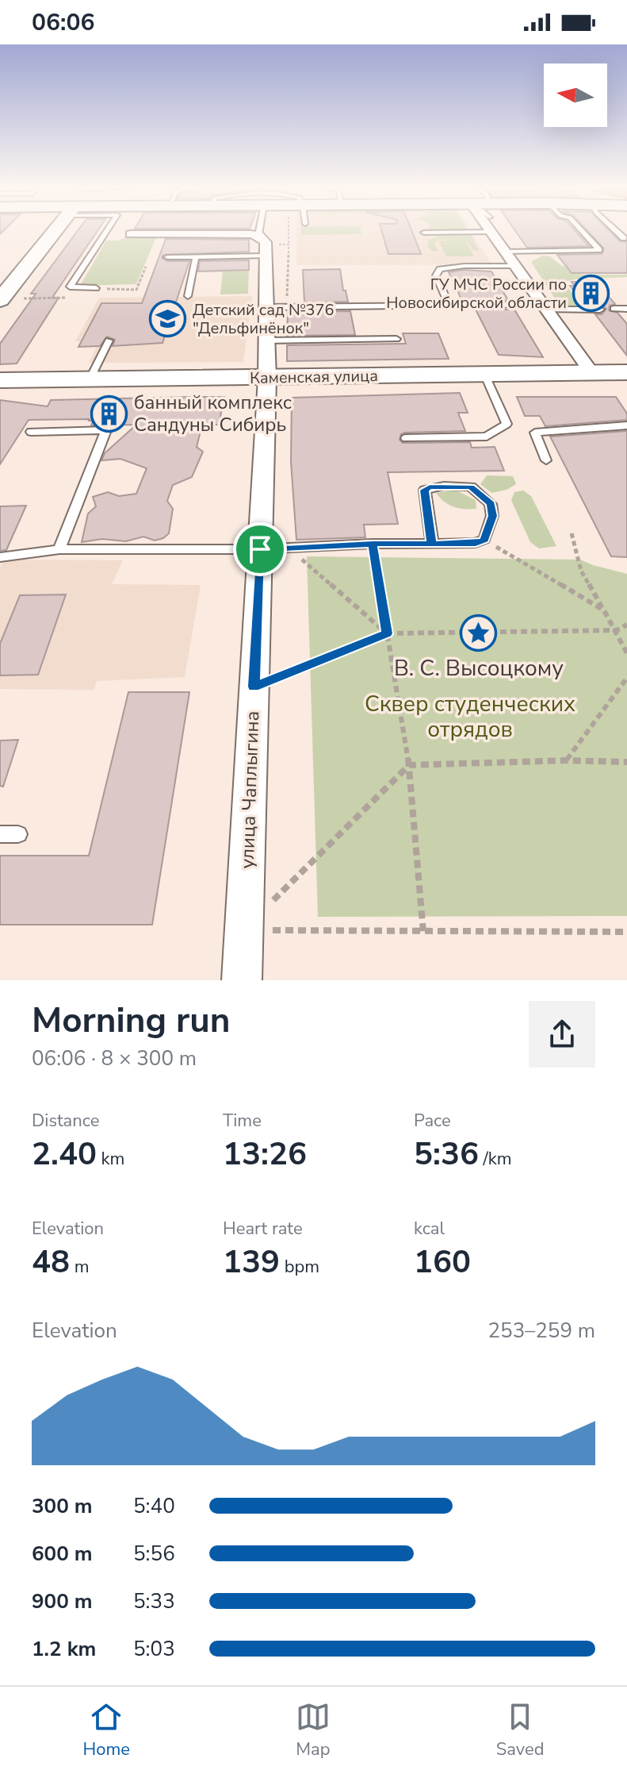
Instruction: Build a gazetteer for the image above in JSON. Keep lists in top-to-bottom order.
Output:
{
  "streets": {
    "street": ["Каменская улица", "улица Чаплыгина"]
  },
  "crossings": [
    ["Каменская улица", "улица Чаплыгина"]
  ],
  "parks": ["Сквер студенческих отрядов"],
  "places": {
    "building": ["ГУ МЧС России по Новосибирской области", "банный комплекс Сандуны Сибирь"],
    "school or university": ["Детский сад №376 \"Дельфинёнок\""],
    "place": ["В. С. Высоцкому"]
  },
  "north": "left",
  "page": {
    "status": "06:06",
    "heading": ["Morning run", "06:06 · 8 × 300 m"],
    "stats": [
      ["Distance", "2.40 km"],
      ["Time", "13:26"],
      ["Pace", "5:36 /km"],
      ["Elevation", "48 m"],
      ["Heart rate", "139 bpm"],
      ["kcal", "160"]
    ],
    "chart": ["Elevation", "253–259 m"],
    "list": [
      {
        "name": "300 m",
        "note": "5:40"
      },
      {
        "name": "600 m",
        "note": "5:56"
      },
      {
        "name": "900 m",
        "note": "5:33"
      },
      {
        "name": "1.2 km",
        "note": "5:03"
      }
    ],
    "tabs": ["Home", "Map", "Saved"]
  }
}
